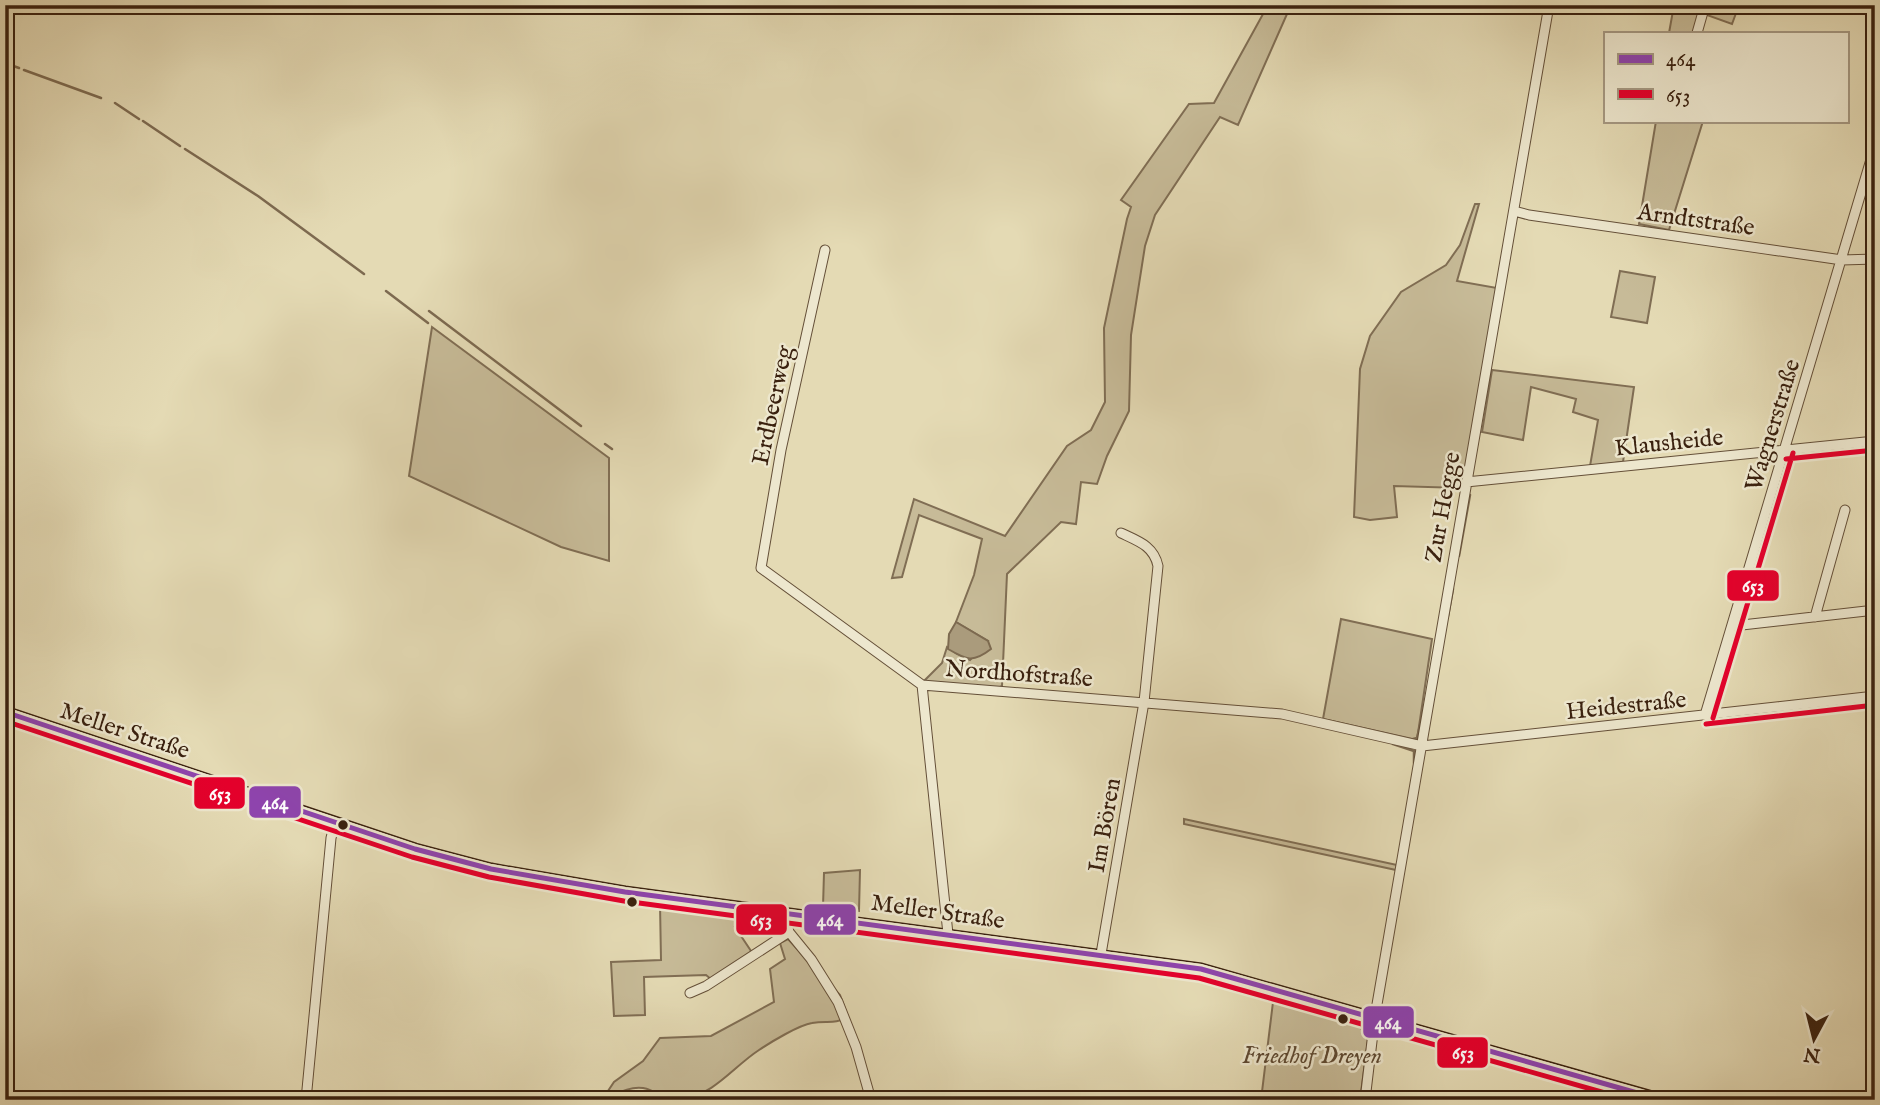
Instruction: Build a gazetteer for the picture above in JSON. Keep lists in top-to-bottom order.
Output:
{
  "streets": {
    "main road": ["Meller Straße"],
    "street": [
      "Arndtstraße",
      "Erdbeerweg",
      "Wagnerstraße",
      "Klausheide",
      "Zur Hegge",
      "Nordhofstraße",
      "Heidestraße",
      "Im Bören"
    ]
  },
  "crossings": [
    ["Arndtstraße", "Wagnerstraße"],
    ["Arndtstraße", "Zur Hegge"],
    ["Erdbeerweg", "Nordhofstraße"],
    ["Wagnerstraße", "Klausheide"],
    ["Wagnerstraße", "Heidestraße"],
    ["Klausheide", "Zur Hegge"],
    ["Zur Hegge", "Nordhofstraße"],
    ["Zur Hegge", "Heidestraße"],
    ["Zur Hegge", "Meller Straße"],
    ["Nordhofstraße", "Heidestraße"],
    ["Nordhofstraße", "Im Bören"],
    ["Meller Straße", "Im Bören"]
  ],
  "parks": ["Friedhof Dreyen"],
  "lines": ["transit line 653", "transit line 464"],
  "legend": ["464", "653"],
  "north": "bottom"
}
